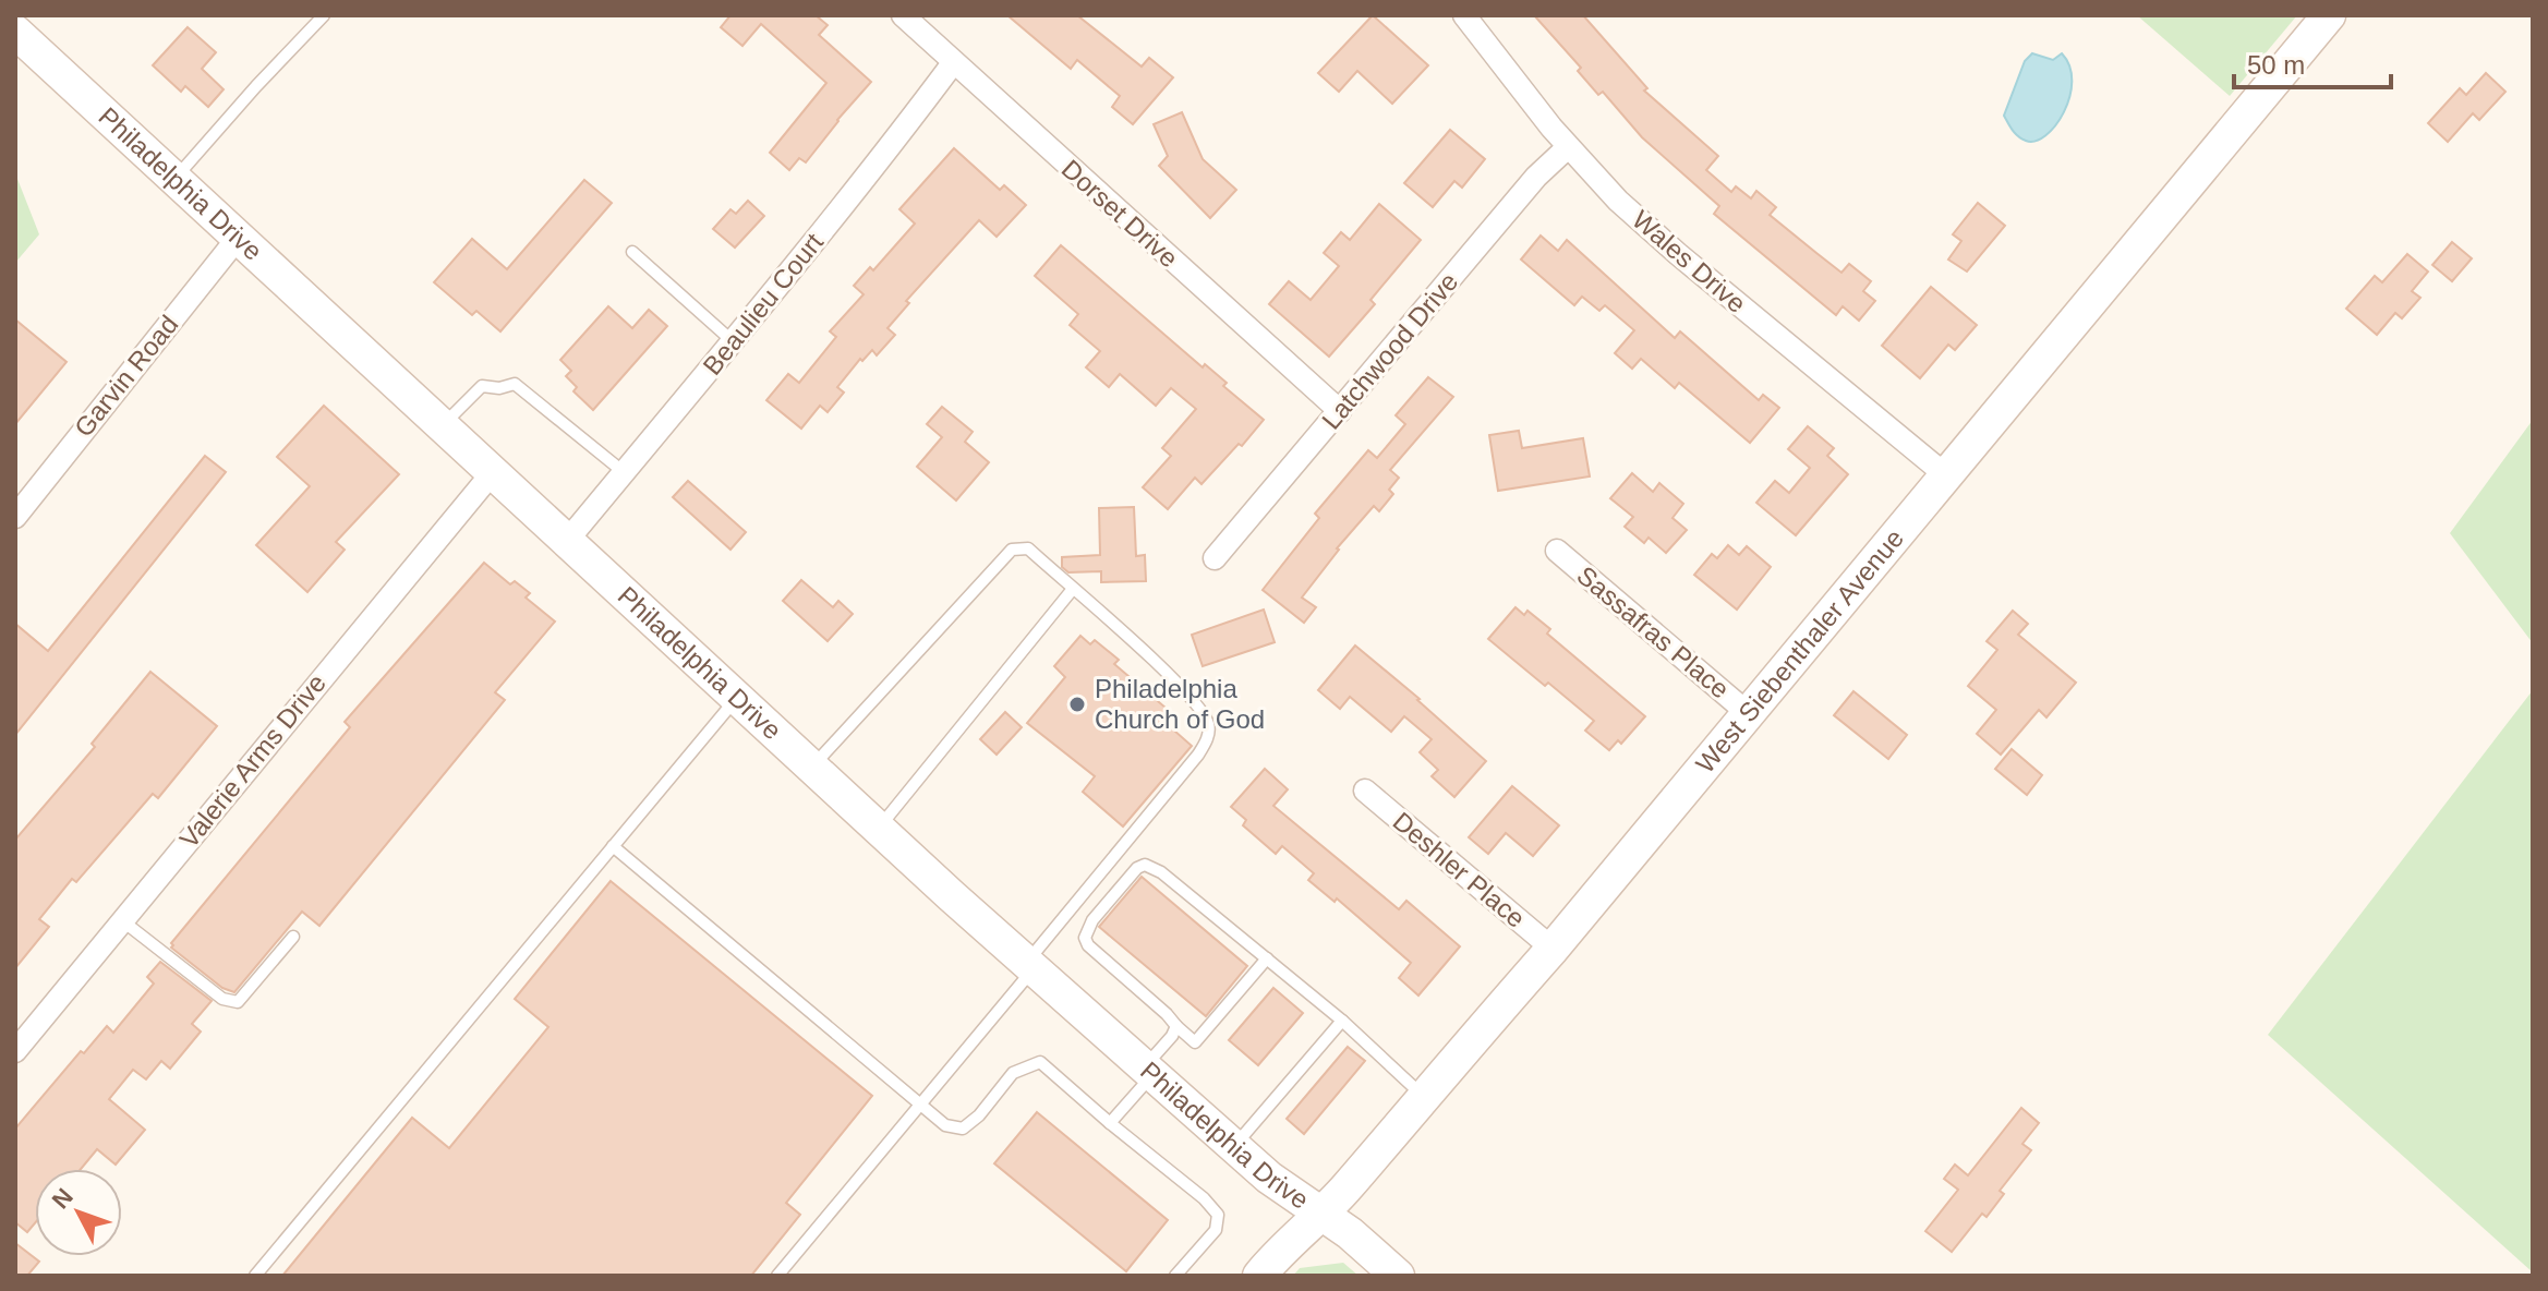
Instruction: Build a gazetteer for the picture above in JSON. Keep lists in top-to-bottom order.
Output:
{
  "streets": {
    "main road": ["Philadelphia Drive", "West Siebenthaler Avenue"],
    "street": [
      "Dorset Drive",
      "Wales Drive",
      "Beaulieu Court",
      "Latchwood Drive",
      "Garvin Road",
      "Sassafras Place",
      "Valerie Arms Drive",
      "Deshler Place"
    ]
  },
  "crossings": [
    ["Philadelphia Drive", "Beaulieu Court"],
    ["Philadelphia Drive", "Garvin Road"],
    ["Philadelphia Drive", "West Siebenthaler Avenue"],
    ["Philadelphia Drive", "Valerie Arms Drive"],
    ["Dorset Drive", "Beaulieu Court"],
    ["Dorset Drive", "Latchwood Drive"],
    ["Wales Drive", "Latchwood Drive"],
    ["Wales Drive", "West Siebenthaler Avenue"],
    ["Sassafras Place", "West Siebenthaler Avenue"],
    ["West Siebenthaler Avenue", "Deshler Place"]
  ],
  "places": ["Philadelphia Church of God"],
  "scale_bar": "50 m",
  "north": "top left"
}
